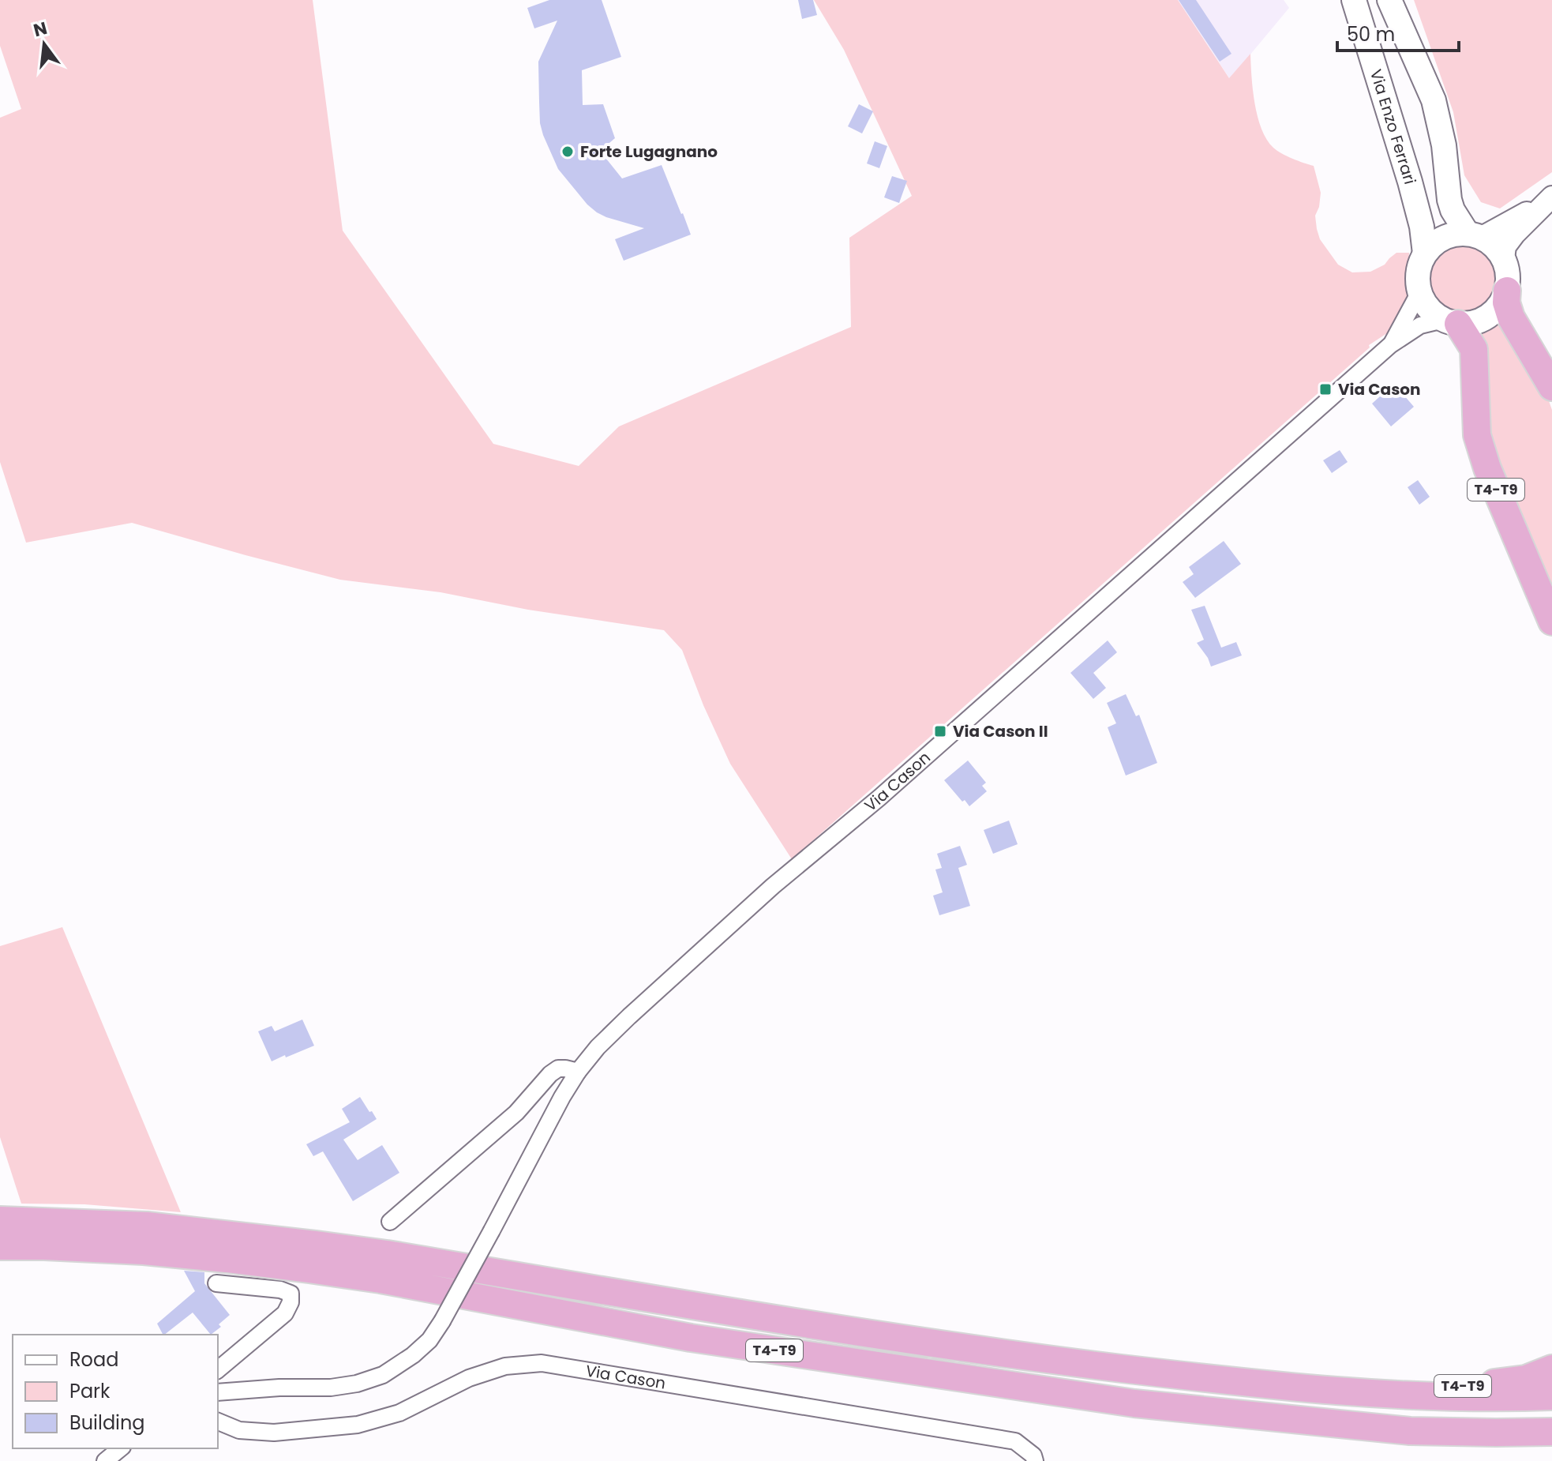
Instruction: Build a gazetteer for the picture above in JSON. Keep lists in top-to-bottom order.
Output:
{
  "streets": {
    "highway": ["T4-T9"],
    "main road": ["Via Enzo Ferrari"],
    "street": ["Via Cason"]
  },
  "crossings": [
    ["Via Enzo Ferrari", "T4-T9"],
    ["Via Enzo Ferrari", "Via Cason"],
    ["T4-T9", "Via Cason"]
  ],
  "places": {
    "other": ["Forte Lugagnano"],
    "transit": ["Via Cason", "Via Cason II"]
  },
  "legend": ["Road", "Park", "Building"],
  "scale_bar": "50 m",
  "north": "top"
}
